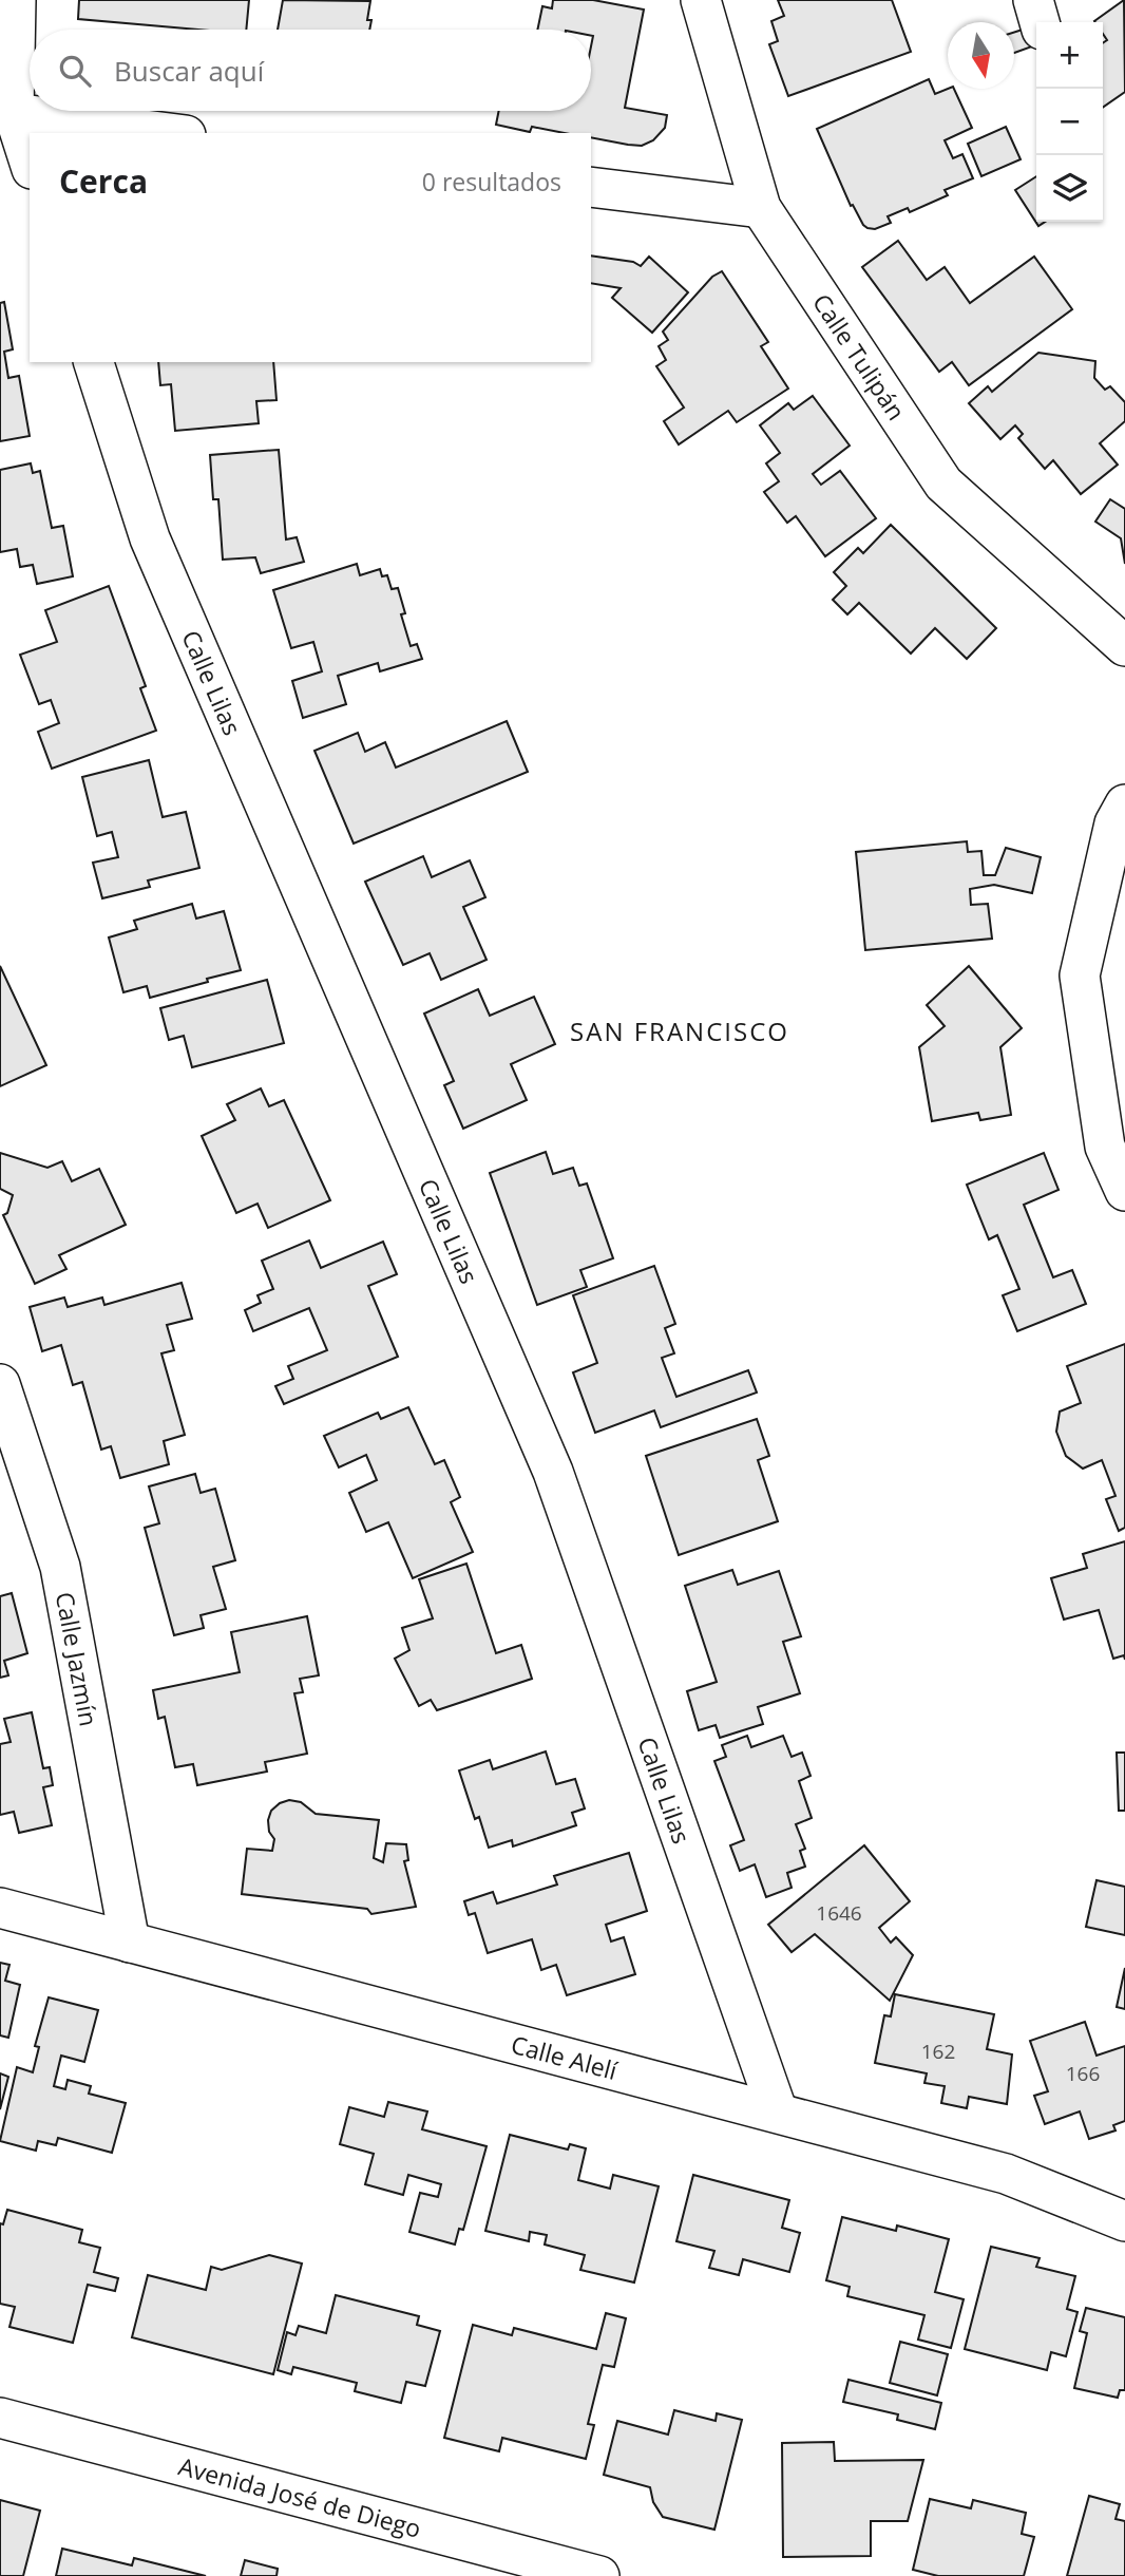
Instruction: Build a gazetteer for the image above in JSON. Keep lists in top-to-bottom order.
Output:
{
  "streets": {
    "street": [
      "Calle Tulipán",
      "Calle Lilas",
      "Calle Jazmín",
      "Calle Alelí",
      "Avenida José de Diego"
    ]
  },
  "crossings": [
    ["Calle Lilas", "Calle Alelí"],
    ["Calle Jazmín", "Calle Alelí"]
  ],
  "districts": ["SAN FRANCISCO"],
  "house_numbers": ["1646", "162", "166"],
  "north": "bottom",
  "page": {
    "map_buttons": ["+", "−"],
    "search": "Buscar aquí",
    "heading": ["Cerca", "0 resultados"]
  }
}
